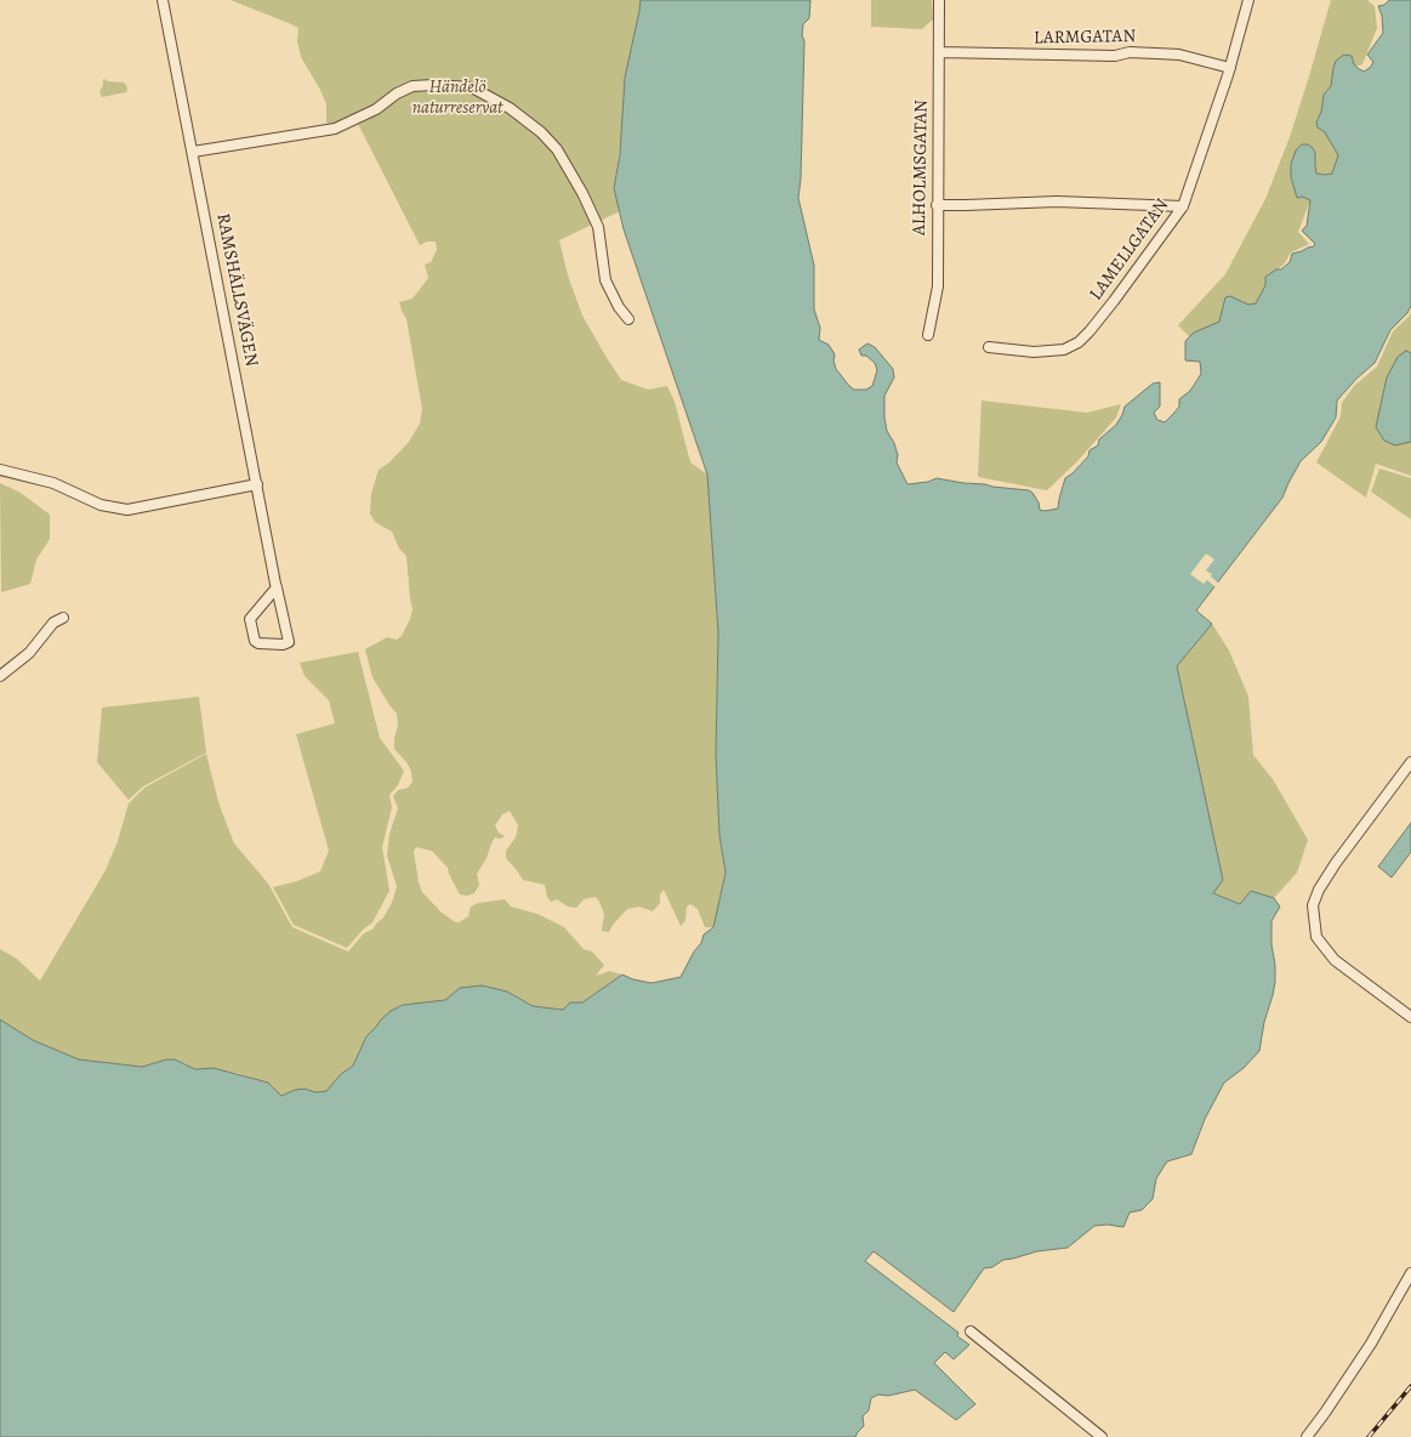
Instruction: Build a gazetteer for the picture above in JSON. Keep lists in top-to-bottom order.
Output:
{
  "streets": {
    "street": [
      "LARMGATAN",
      "ALHOLMSGATAN",
      "LAMELLGATAN",
      "RAMSHÄLLSVÄGEN"
    ]
  },
  "crossings": [
    ["LARMGATAN", "ALHOLMSGATAN"],
    ["LARMGATAN", "LAMELLGATAN"]
  ],
  "parks": ["Händelö naturreservat"]
}
